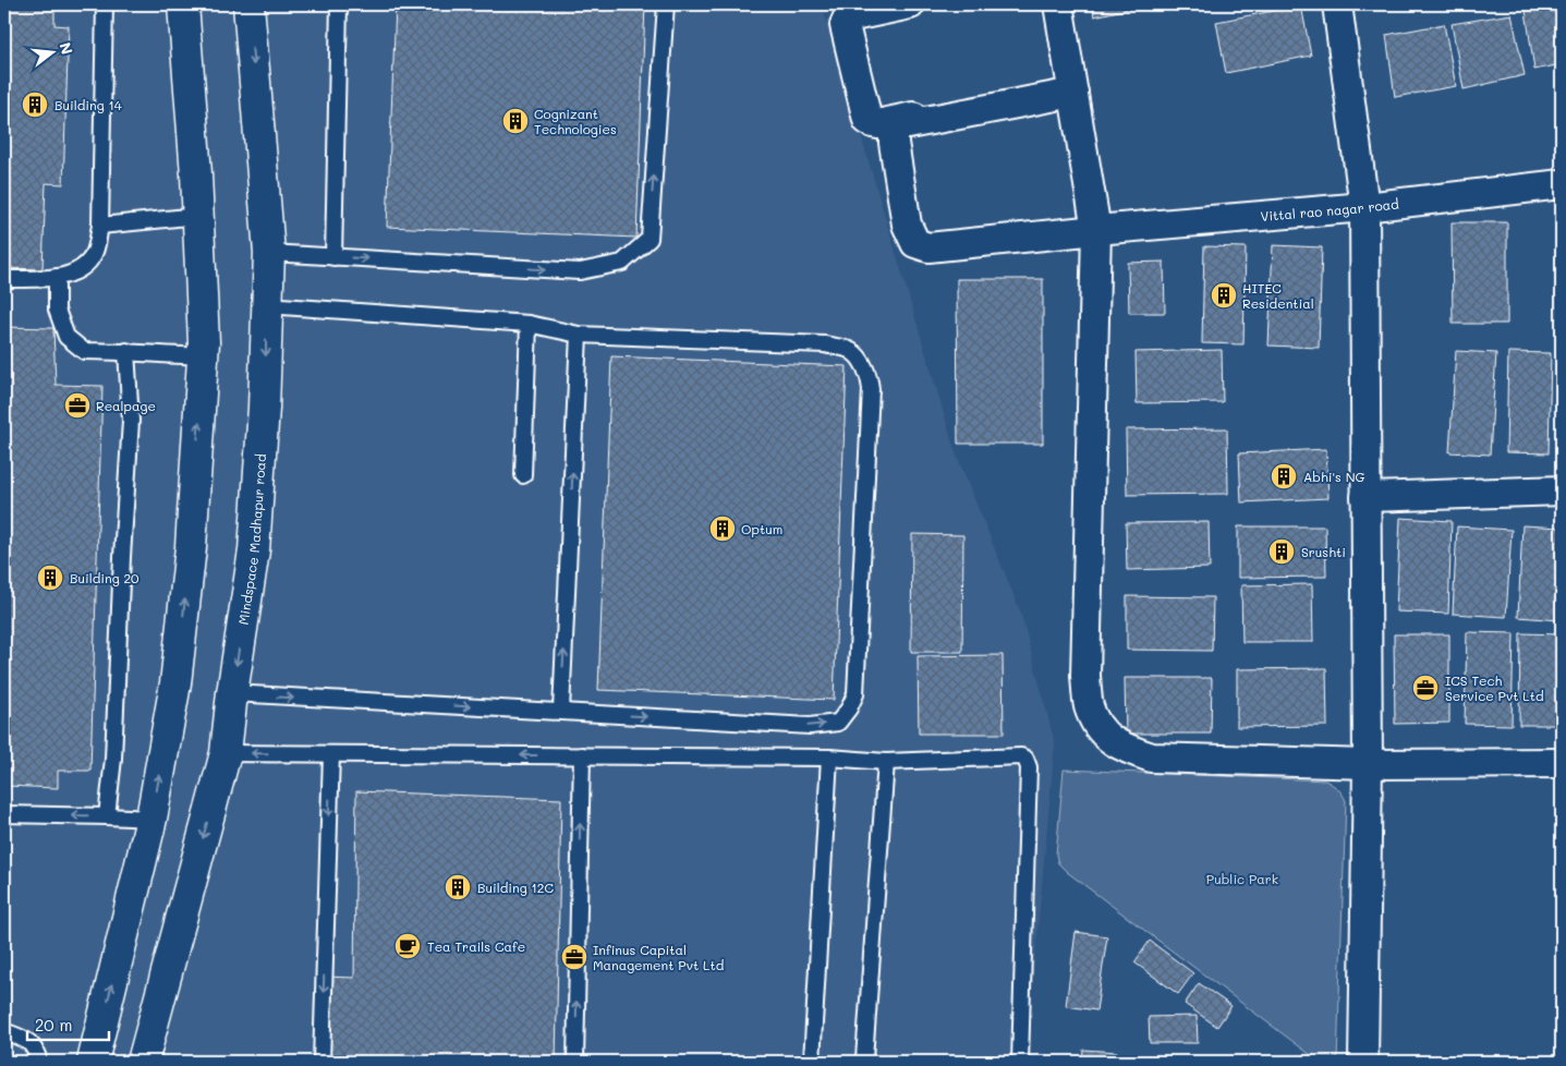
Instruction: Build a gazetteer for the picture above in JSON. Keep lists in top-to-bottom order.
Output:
{
  "streets": {
    "street": ["Vittal rao nagar road", "Mindspace Madhapur road"]
  },
  "parks": ["Public Park"],
  "places": {
    "building": [
      "Building 14",
      "Cognizant Technologies",
      "HITEC Residential",
      "Abhi's NG",
      "Optum",
      "Srushti",
      "Building 20",
      "Building 12C"
    ],
    "office": ["Realpage", "ICS Tech Service Pvt Ltd", "Infinus Capital Management Pvt Ltd"],
    "cafe": ["Tea Trails Cafe"]
  },
  "scale_bar": "20 m",
  "north": "right"
}
